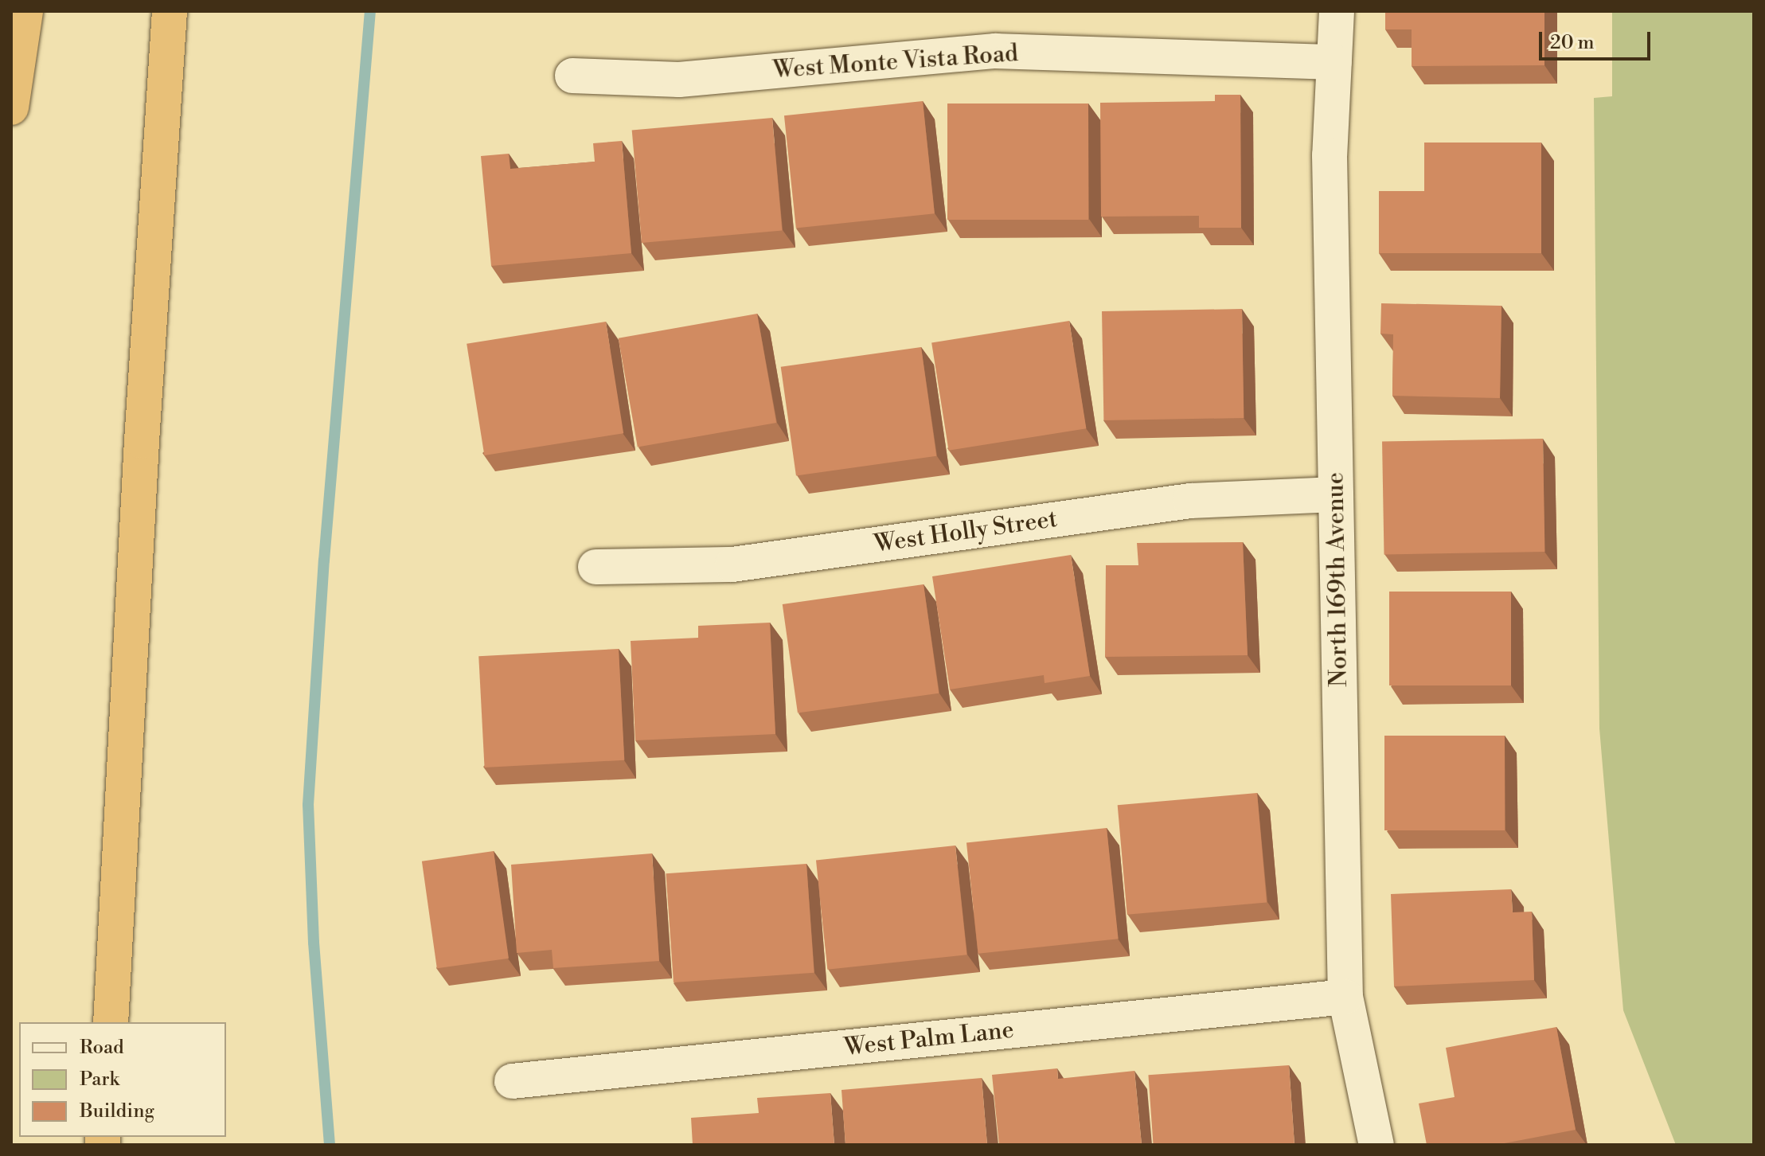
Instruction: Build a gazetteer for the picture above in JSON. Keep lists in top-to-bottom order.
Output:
{
  "streets": {
    "street": [
      "West Monte Vista Road",
      "West Holly Street",
      "North 169th Avenue",
      "West Palm Lane"
    ]
  },
  "crossings": [
    ["West Monte Vista Road", "North 169th Avenue"],
    ["West Holly Street", "North 169th Avenue"],
    ["North 169th Avenue", "West Palm Lane"]
  ],
  "legend": ["Road", "Park", "Building"],
  "scale_bar": "20 m"
}
